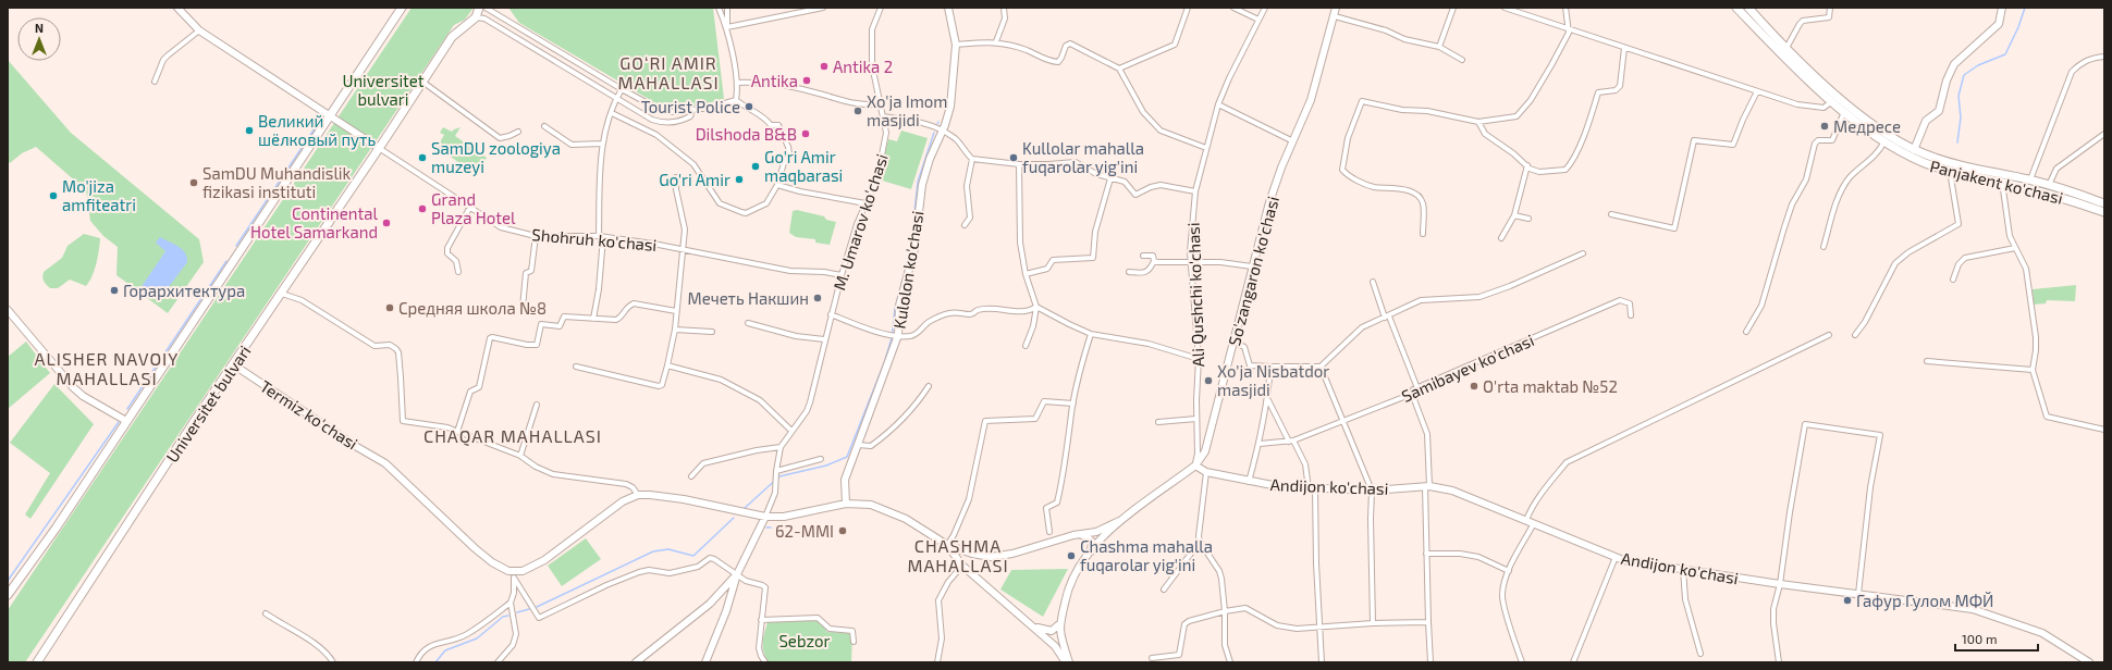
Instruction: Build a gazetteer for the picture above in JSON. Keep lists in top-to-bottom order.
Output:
{
  "streets": {
    "main road": [
      "Panjakent ko'chasi",
      "Shohruh ko'chasi",
      "Kulolon ko'chasi",
      "So'zangaron ko'chasi",
      "Universitet bulvari",
      "Termiz ko'chasi",
      "Andijon ko'chasi"
    ],
    "street": ["M. Umarov ko'chasi", "Ali Qushchi ko'chasi", "Samibayev ko'chasi"]
  },
  "crossings": [
    ["M. Umarov ko'chasi", "Shohruh ko'chasi"],
    ["Shohruh ko'chasi", "Universitet bulvari"],
    ["So'zangaron ko'chasi", "Ali Qushchi ko'chasi"],
    ["So'zangaron ko'chasi", "Andijon ko'chasi"],
    ["Ali Qushchi ko'chasi", "Andijon ko'chasi"],
    ["Universitet bulvari", "Termiz ko'chasi"]
  ],
  "districts": [
    "GO‘RI AMIR MAHALLASI",
    "ALISHER NAVOIY MAHALLASI",
    "CHAQAR MAHALLASI",
    "CHASHMA MAHALLASI"
  ],
  "parks": ["Universitet bulvari", "Sebzor"],
  "places": [
    "Antika 2",
    "Antika",
    "Tourist Police",
    "Xo'ja Imom masjidi",
    "Медресе",
    "Великий шёлковый путь",
    "Dilshoda B&B",
    "SamDU zoologiya muzeyi",
    "Kullolar mahalla fuqarolar yig'ini",
    "Go'ri Amir maqbarasi",
    "Go'ri Amir",
    "SamDU Muhandislik fizikasi instituti",
    "Mo'jiza amfiteatri",
    "Grand Plaza Hotel",
    "Continental Hotel Samarkand",
    "Горархитектура",
    "Мечеть Накшин",
    "Средняя школа №8",
    "Xo'ja Nisbatdor masjidi",
    "O'rta maktab №52",
    "62-MMI",
    "Chashma mahalla fuqarolar yig'ini",
    "Гафур Гулом МФЙ"
  ],
  "scale_bar": "100 m",
  "north": "top"
}
